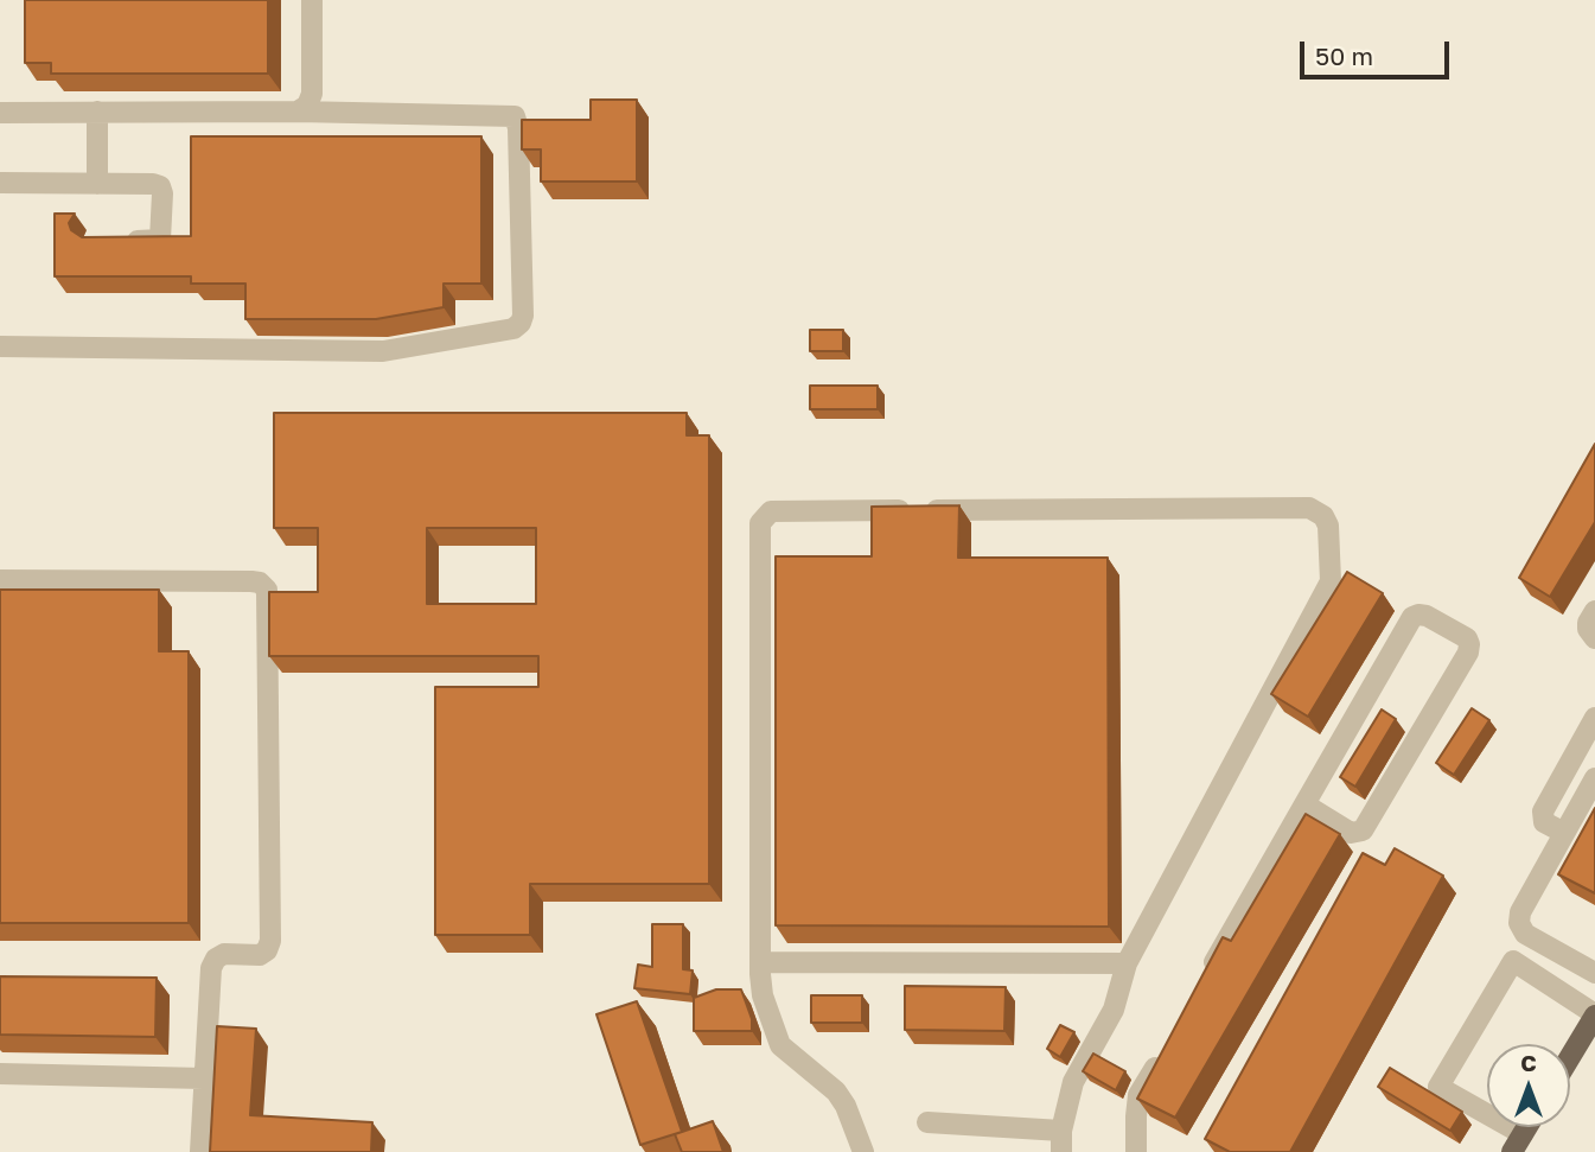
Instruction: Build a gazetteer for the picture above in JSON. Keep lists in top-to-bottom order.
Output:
{
  "scale_bar": "50 m",
  "north": "top"
}
